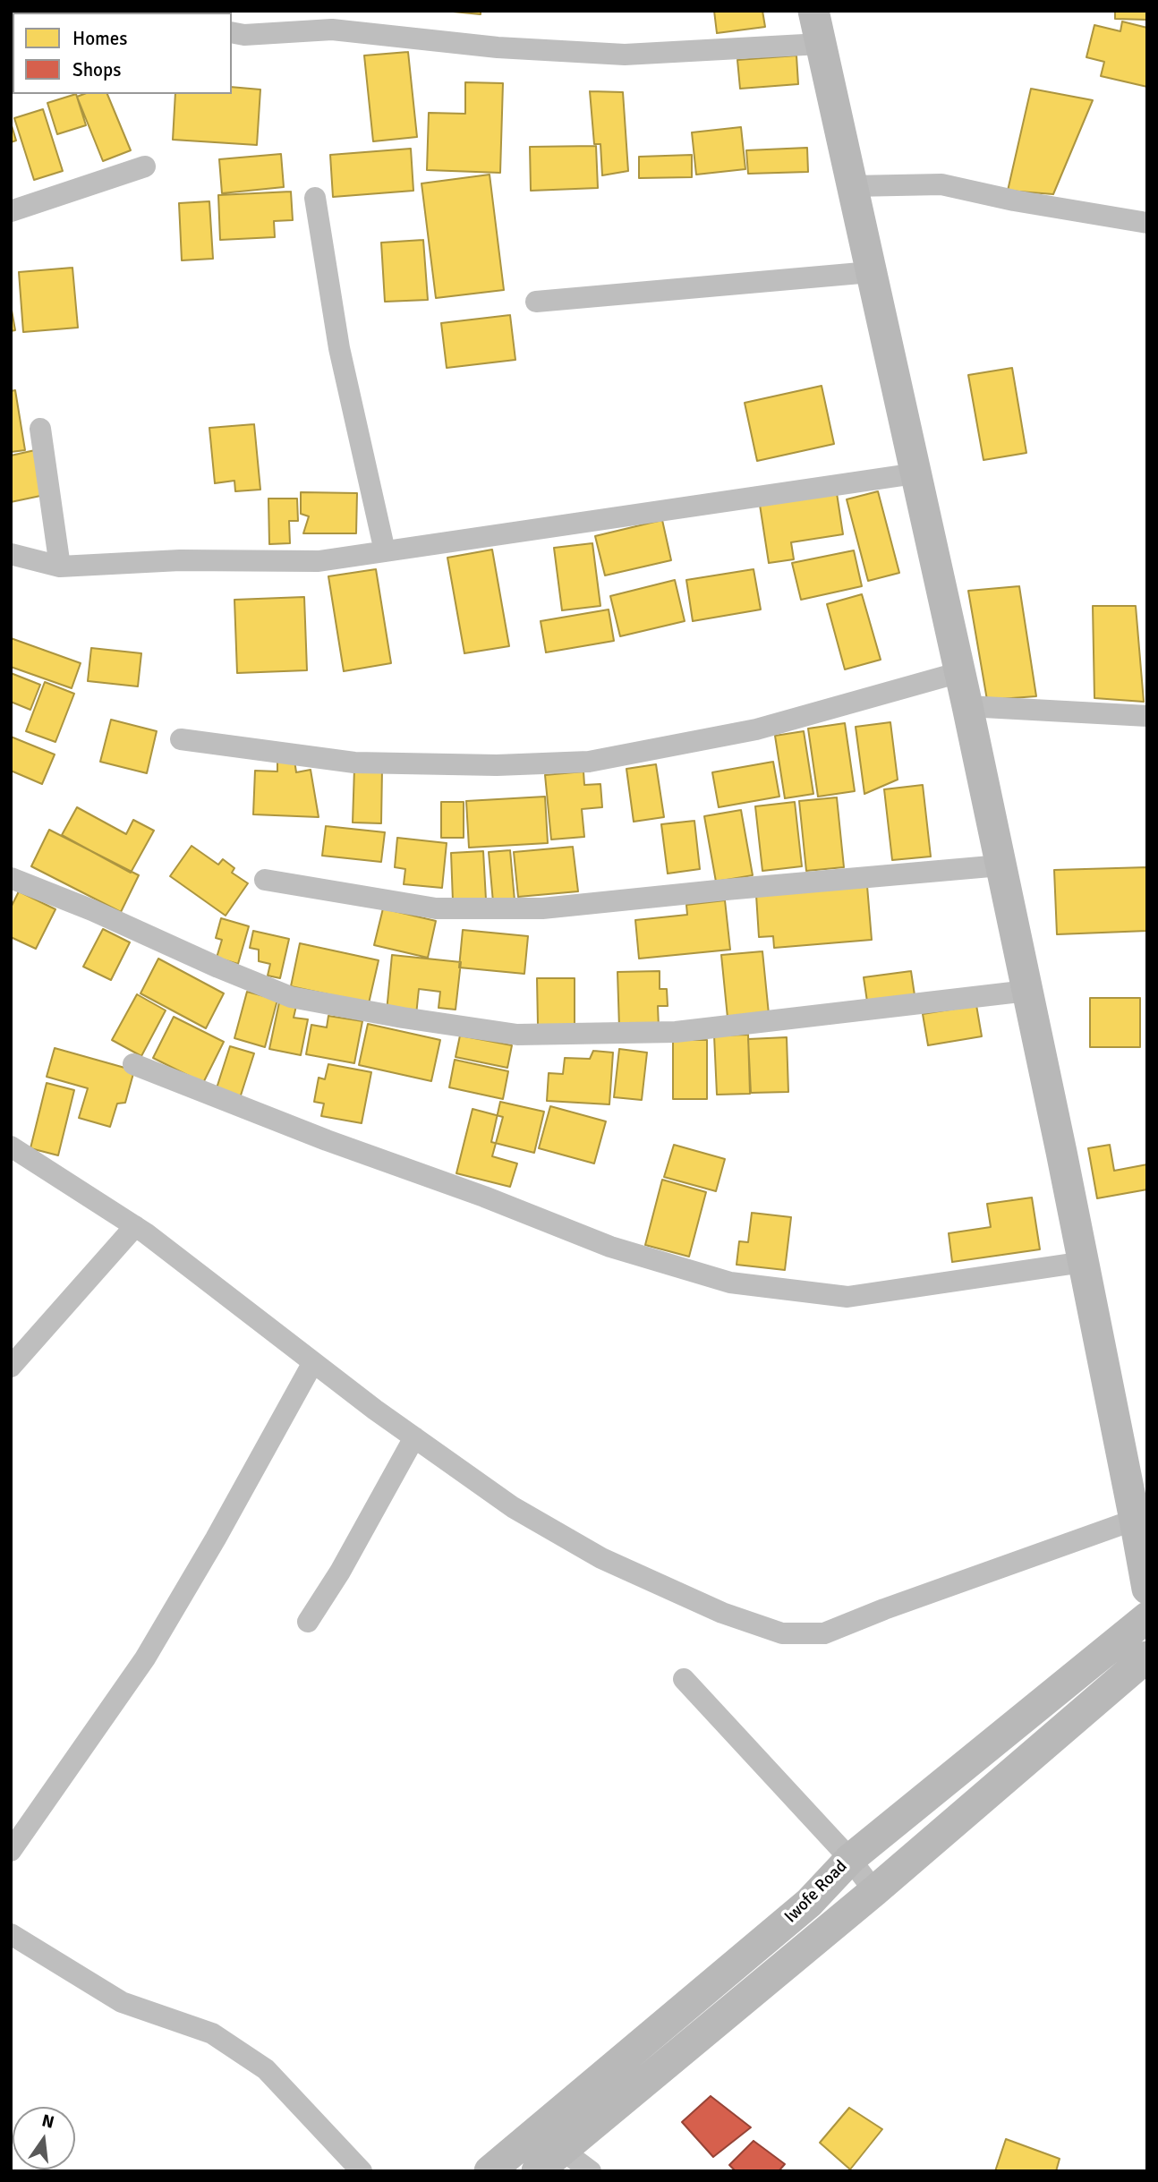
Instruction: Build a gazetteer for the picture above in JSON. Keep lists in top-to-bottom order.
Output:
{
  "streets": {
    "street": ["Iwofe Road"]
  },
  "legend": ["Homes", "Shops"],
  "north": "top"
}
